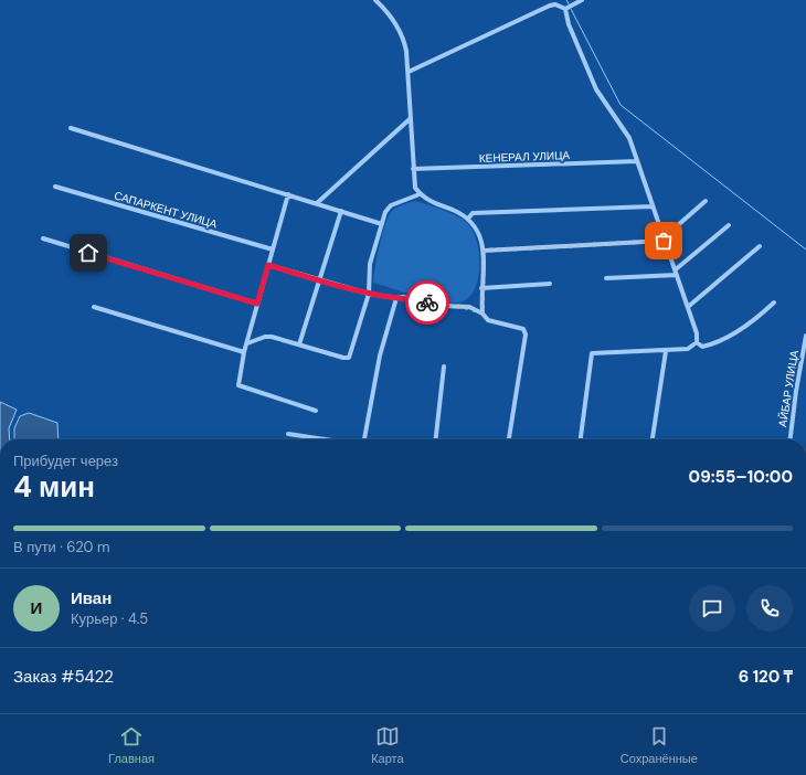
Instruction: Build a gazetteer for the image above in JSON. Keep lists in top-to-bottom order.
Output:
{
  "streets": {
    "street": ["КЕНЕРАЛ УЛИЦА", "САПАРКЕНТ УЛИЦА", "АЙБАР УЛИЦА"]
  },
  "page": {
    "heading": ["4 мин", "Прибудет через", "09:55–10:00"],
    "panel": [
      "Иван",
      "Курьер · 4.5",
      "Заказ #5422",
      "6 120 ₸"
    ],
    "bar": "В пути · 620 m",
    "round": "И",
    "tabs": ["Главная", "Карта", "Сохранённые"]
  }
}
